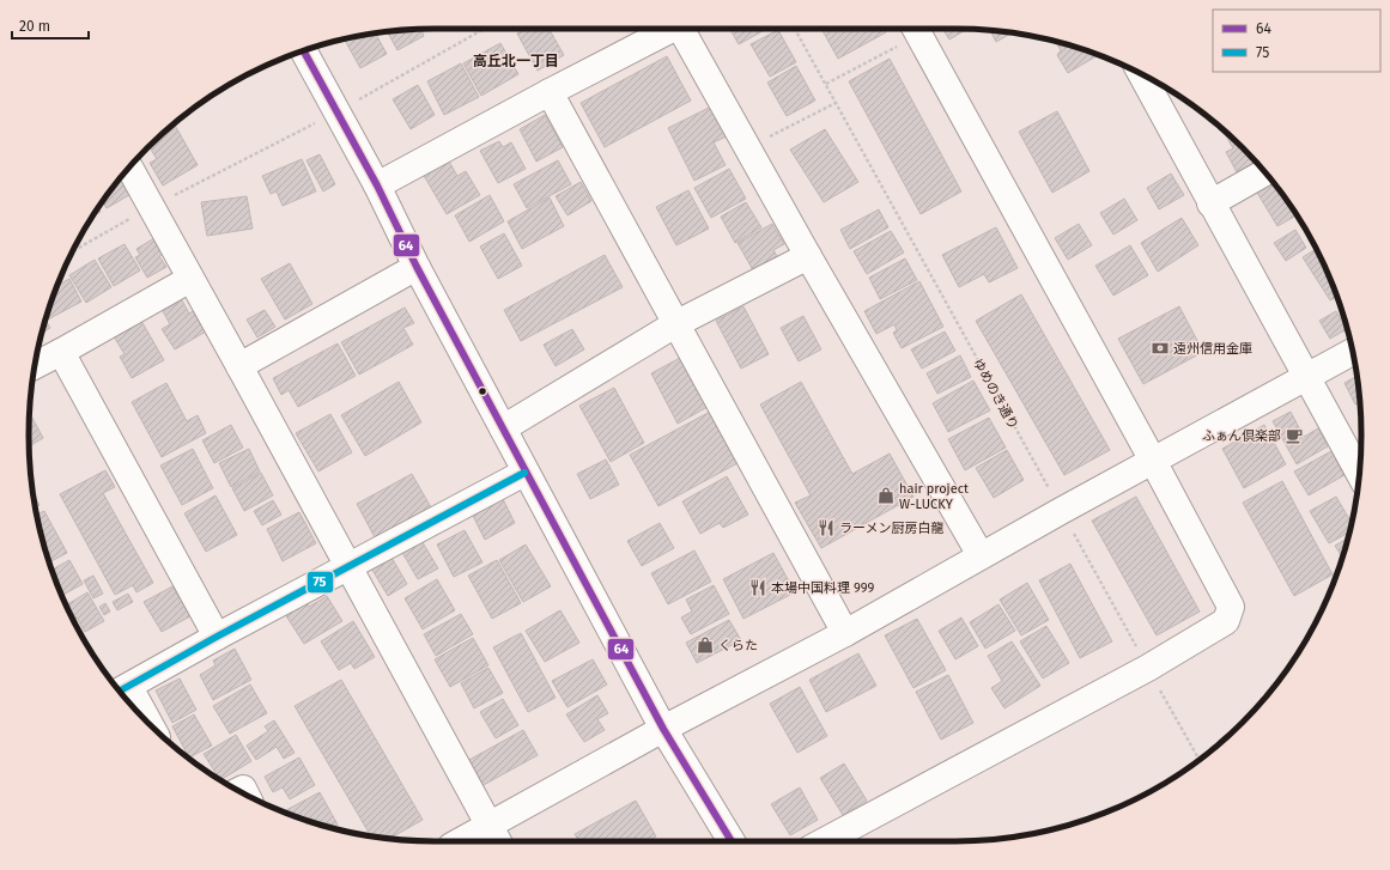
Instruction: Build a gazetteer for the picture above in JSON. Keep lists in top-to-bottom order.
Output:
{
  "streets": {
    "path": ["ゆめのき通り"]
  },
  "districts": ["高丘北一丁目"],
  "places": {
    "bank": ["遠州信用金庫"],
    "cafe": ["ふぁん倶楽部"],
    "shop": ["hair project W-LUCKY", "くらた"],
    "restaurant": ["ラーメン厨房白龍", "本場中国料理 999"]
  },
  "lines": ["transit line 64", "transit line 75"],
  "legend": ["64", "75"],
  "scale_bar": "20 m"
}
